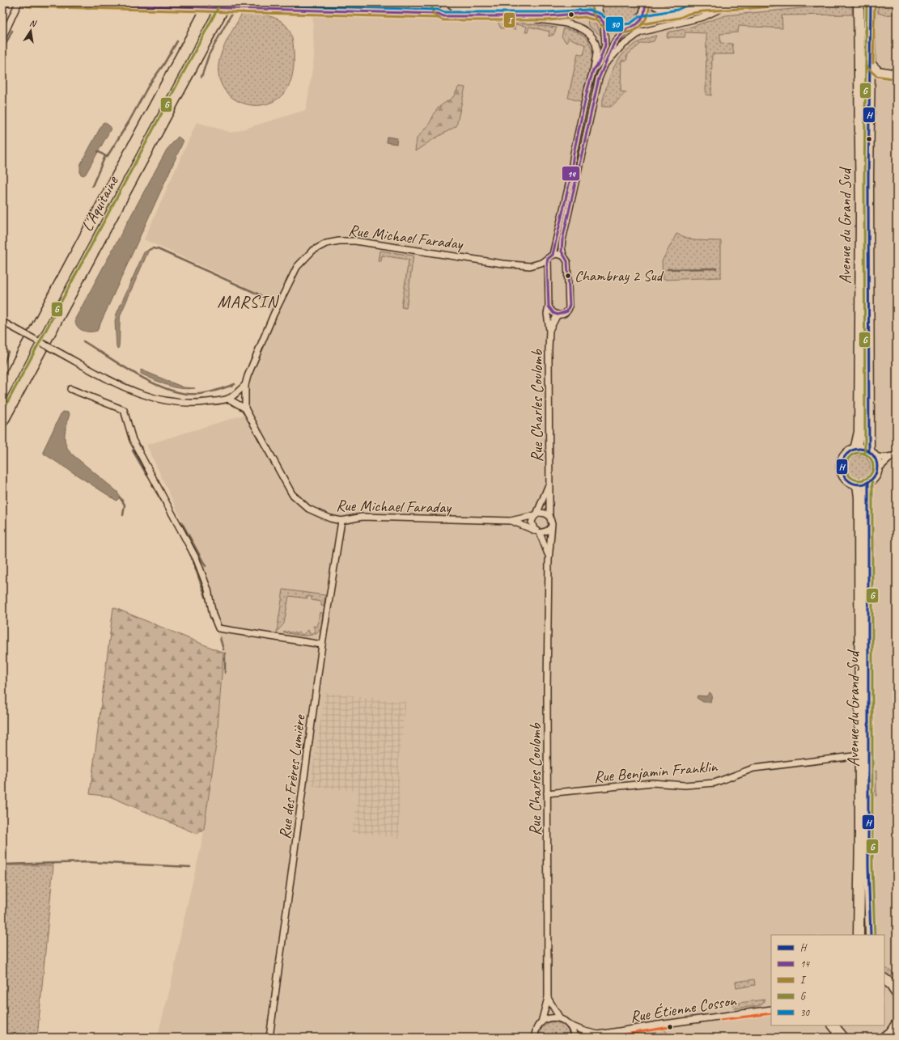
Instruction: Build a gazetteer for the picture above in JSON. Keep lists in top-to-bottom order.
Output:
{
  "streets": {
    "highway": ["L'Aquitaine"],
    "main road": ["Avenue du Grand Sud"],
    "street": [
      "Rue Michael Faraday",
      "Rue Charles Coulomb",
      "Rue Benjamin Franklin",
      "Rue des Frères Lumière",
      "Rue Étienne Cosson"
    ]
  },
  "crossings": [
    ["Avenue du Grand Sud", "Rue Benjamin Franklin"],
    ["Rue Michael Faraday", "Rue Charles Coulomb"],
    ["Rue Michael Faraday", "Rue des Frères Lumière"],
    ["Rue Charles Coulomb", "Rue Benjamin Franklin"]
  ],
  "districts": ["MARSIN"],
  "places": ["Chambray 2 Sud"],
  "lines": [
    "transit line H",
    "transit line 14",
    "transit line I",
    "transit line G",
    "transit line 30"
  ],
  "legend": [
    "H",
    "14",
    "I",
    "G",
    "30"
  ],
  "north": "top"
}
